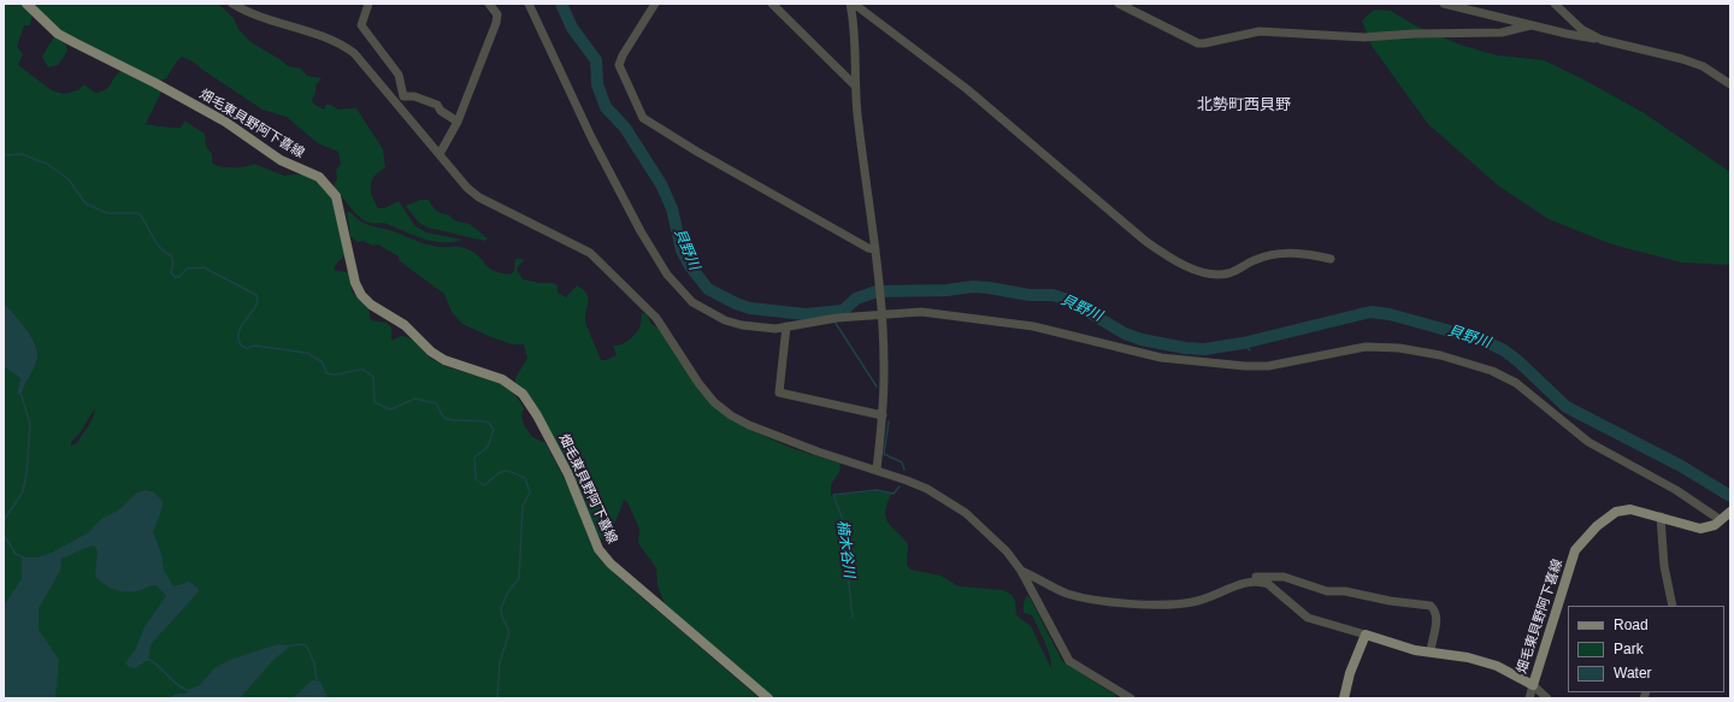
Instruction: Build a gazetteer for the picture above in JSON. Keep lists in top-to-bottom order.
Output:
{
  "streets": {
    "main road": ["畑毛東貝野阿下喜線"]
  },
  "districts": ["北勢町西貝野"],
  "water": ["貝野川", "楠木谷川"],
  "legend": ["Road", "Park", "Water"]
}
